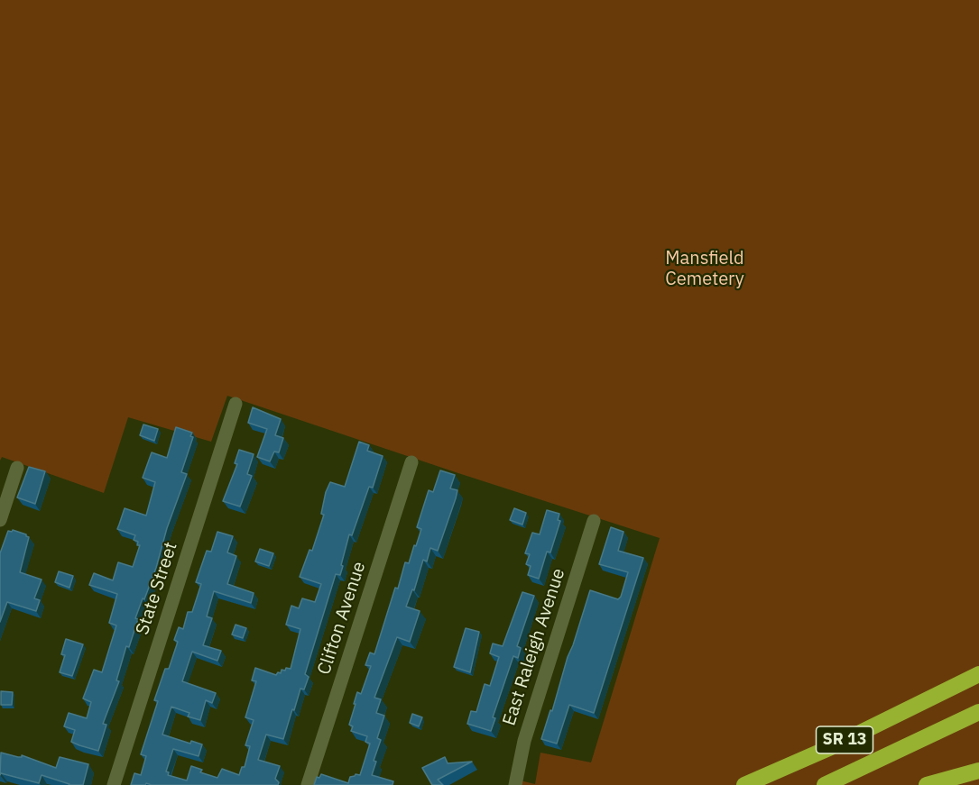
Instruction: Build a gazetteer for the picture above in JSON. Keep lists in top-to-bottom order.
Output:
{
  "streets": {
    "highway": ["SR 13"],
    "street": ["State Street", "Clifton Avenue", "East Raleigh Avenue"]
  },
  "parks": ["Mansfield Cemetery"]
}
